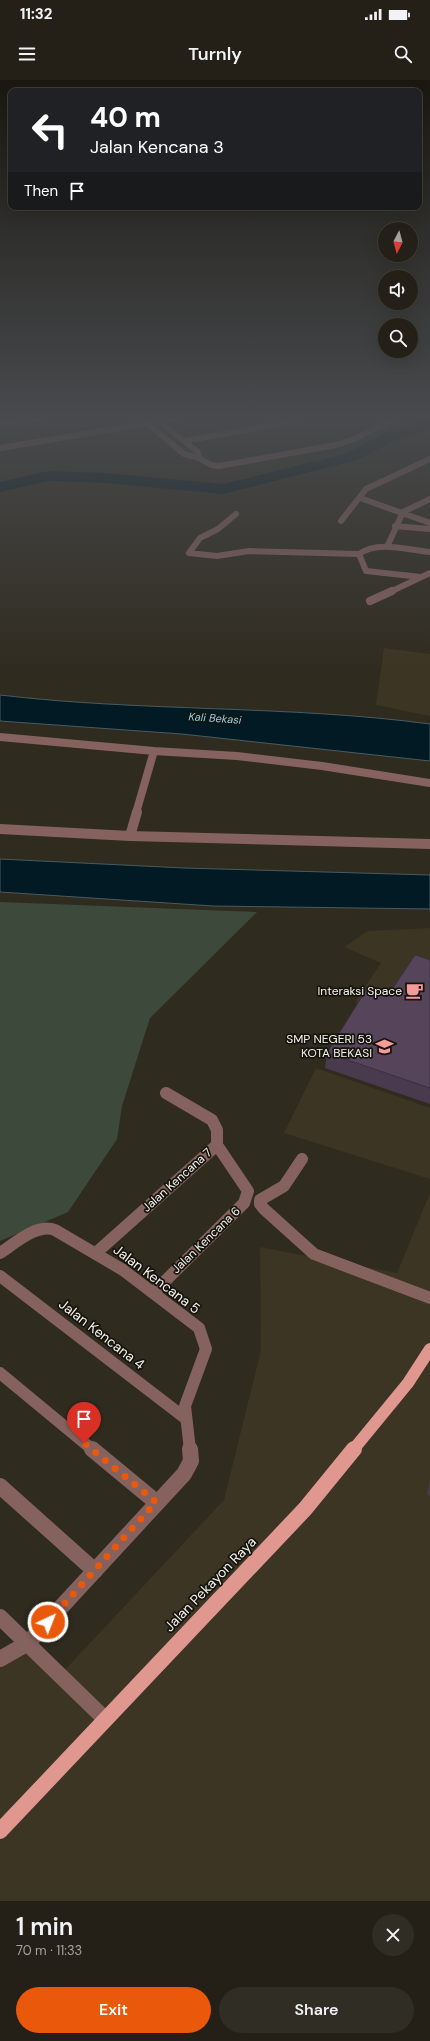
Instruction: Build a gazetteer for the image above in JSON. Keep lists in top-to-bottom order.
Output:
{
  "streets": {
    "main road": ["Jalan Pekayon Raya"],
    "street": [
      "Jalan Kencana 7",
      "Jalan Kencana 6",
      "Jalan Kencana 5",
      "Jalan Kencana 4"
    ]
  },
  "crossings": [
    ["Jalan Kencana 7", "Jalan Kencana 6"],
    ["Jalan Kencana 7", "Jalan Kencana 5"],
    ["Jalan Kencana 6", "Jalan Kencana 5"],
    ["Jalan Kencana 5", "Jalan Kencana 4"]
  ],
  "water": ["Kali Bekasi"],
  "places": {
    "cafe": ["Interaksi Space"],
    "school or university": ["SMP NEGERI 53 KOTA BEKASI"]
  },
  "north": "bottom",
  "page": {
    "status": "11:32",
    "header": "Turnly",
    "turn": ["40 m", "Jalan Kencana 3"],
    "then": "Then",
    "heading": ["1 min", "70 m · 11:33"],
    "buttons": ["Exit", "Share"]
  }
}
